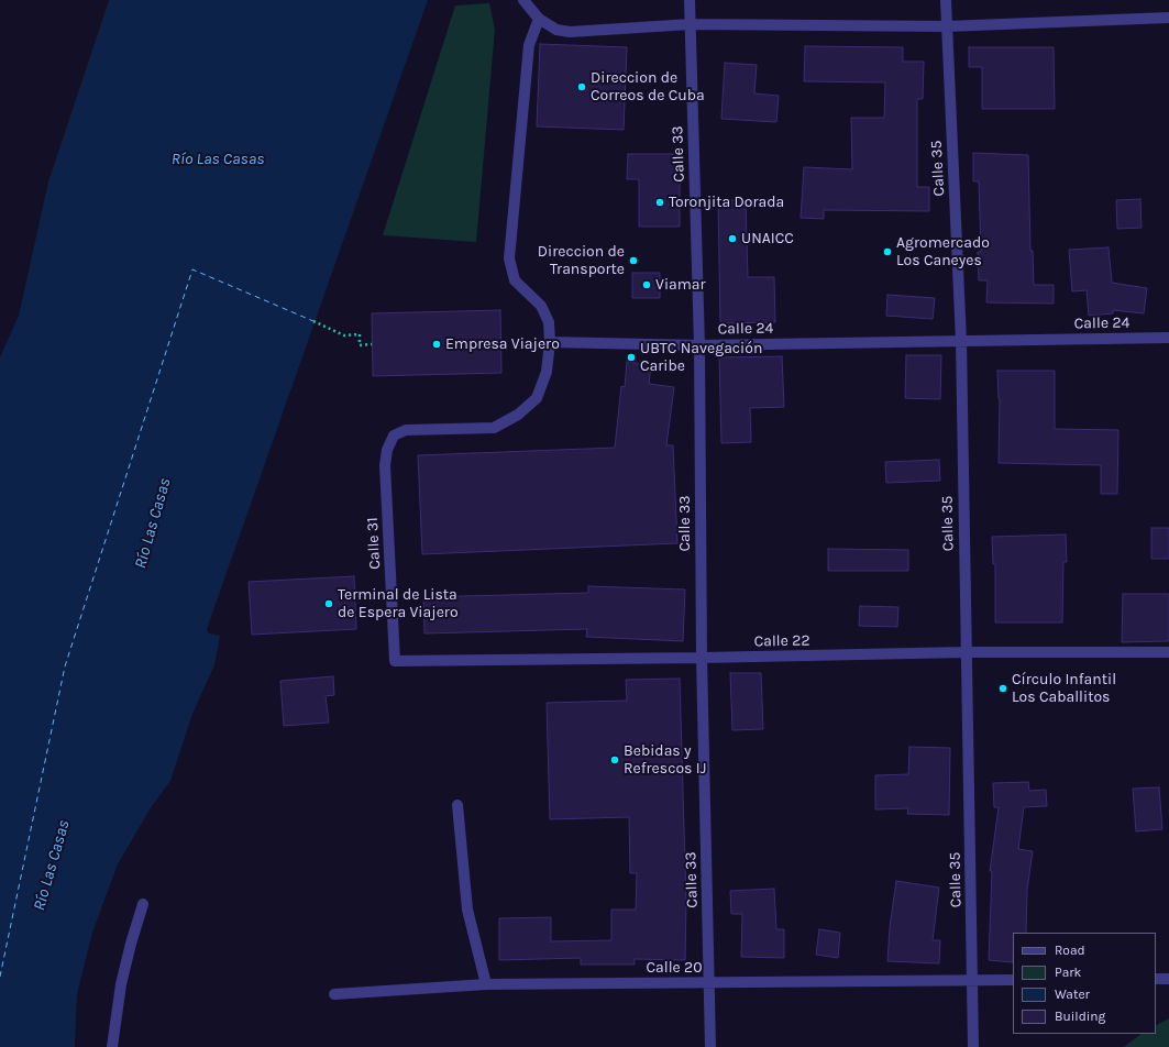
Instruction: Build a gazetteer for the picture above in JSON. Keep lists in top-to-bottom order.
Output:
{
  "streets": {
    "street": [
      "Calle 33",
      "Calle 35",
      "Calle 24",
      "Calle 31",
      "Calle 22",
      "Calle 20"
    ]
  },
  "crossings": [
    ["Calle 33", "Calle 24"],
    ["Calle 33", "Calle 22"],
    ["Calle 33", "Calle 20"],
    ["Calle 35", "Calle 24"],
    ["Calle 35", "Calle 22"],
    ["Calle 35", "Calle 20"],
    ["Calle 24", "Calle 31"],
    ["Calle 31", "Calle 22"]
  ],
  "water": ["Río Las Casas"],
  "places": [
    "Direccion de Correos de Cuba",
    "Toronjita Dorada",
    "UNAICC",
    "Agromercado Los Caneyes",
    "Direccion de Transporte",
    "Viamar",
    "Empresa Viajero",
    "UBTC Navegación Caribe",
    "Terminal de Lista de Espera Viajero",
    "Círculo Infantil Los Caballitos",
    "Bebidas y Refrescos IJ"
  ],
  "legend": [
    "Road",
    "Park",
    "Water",
    "Building"
  ]
}
